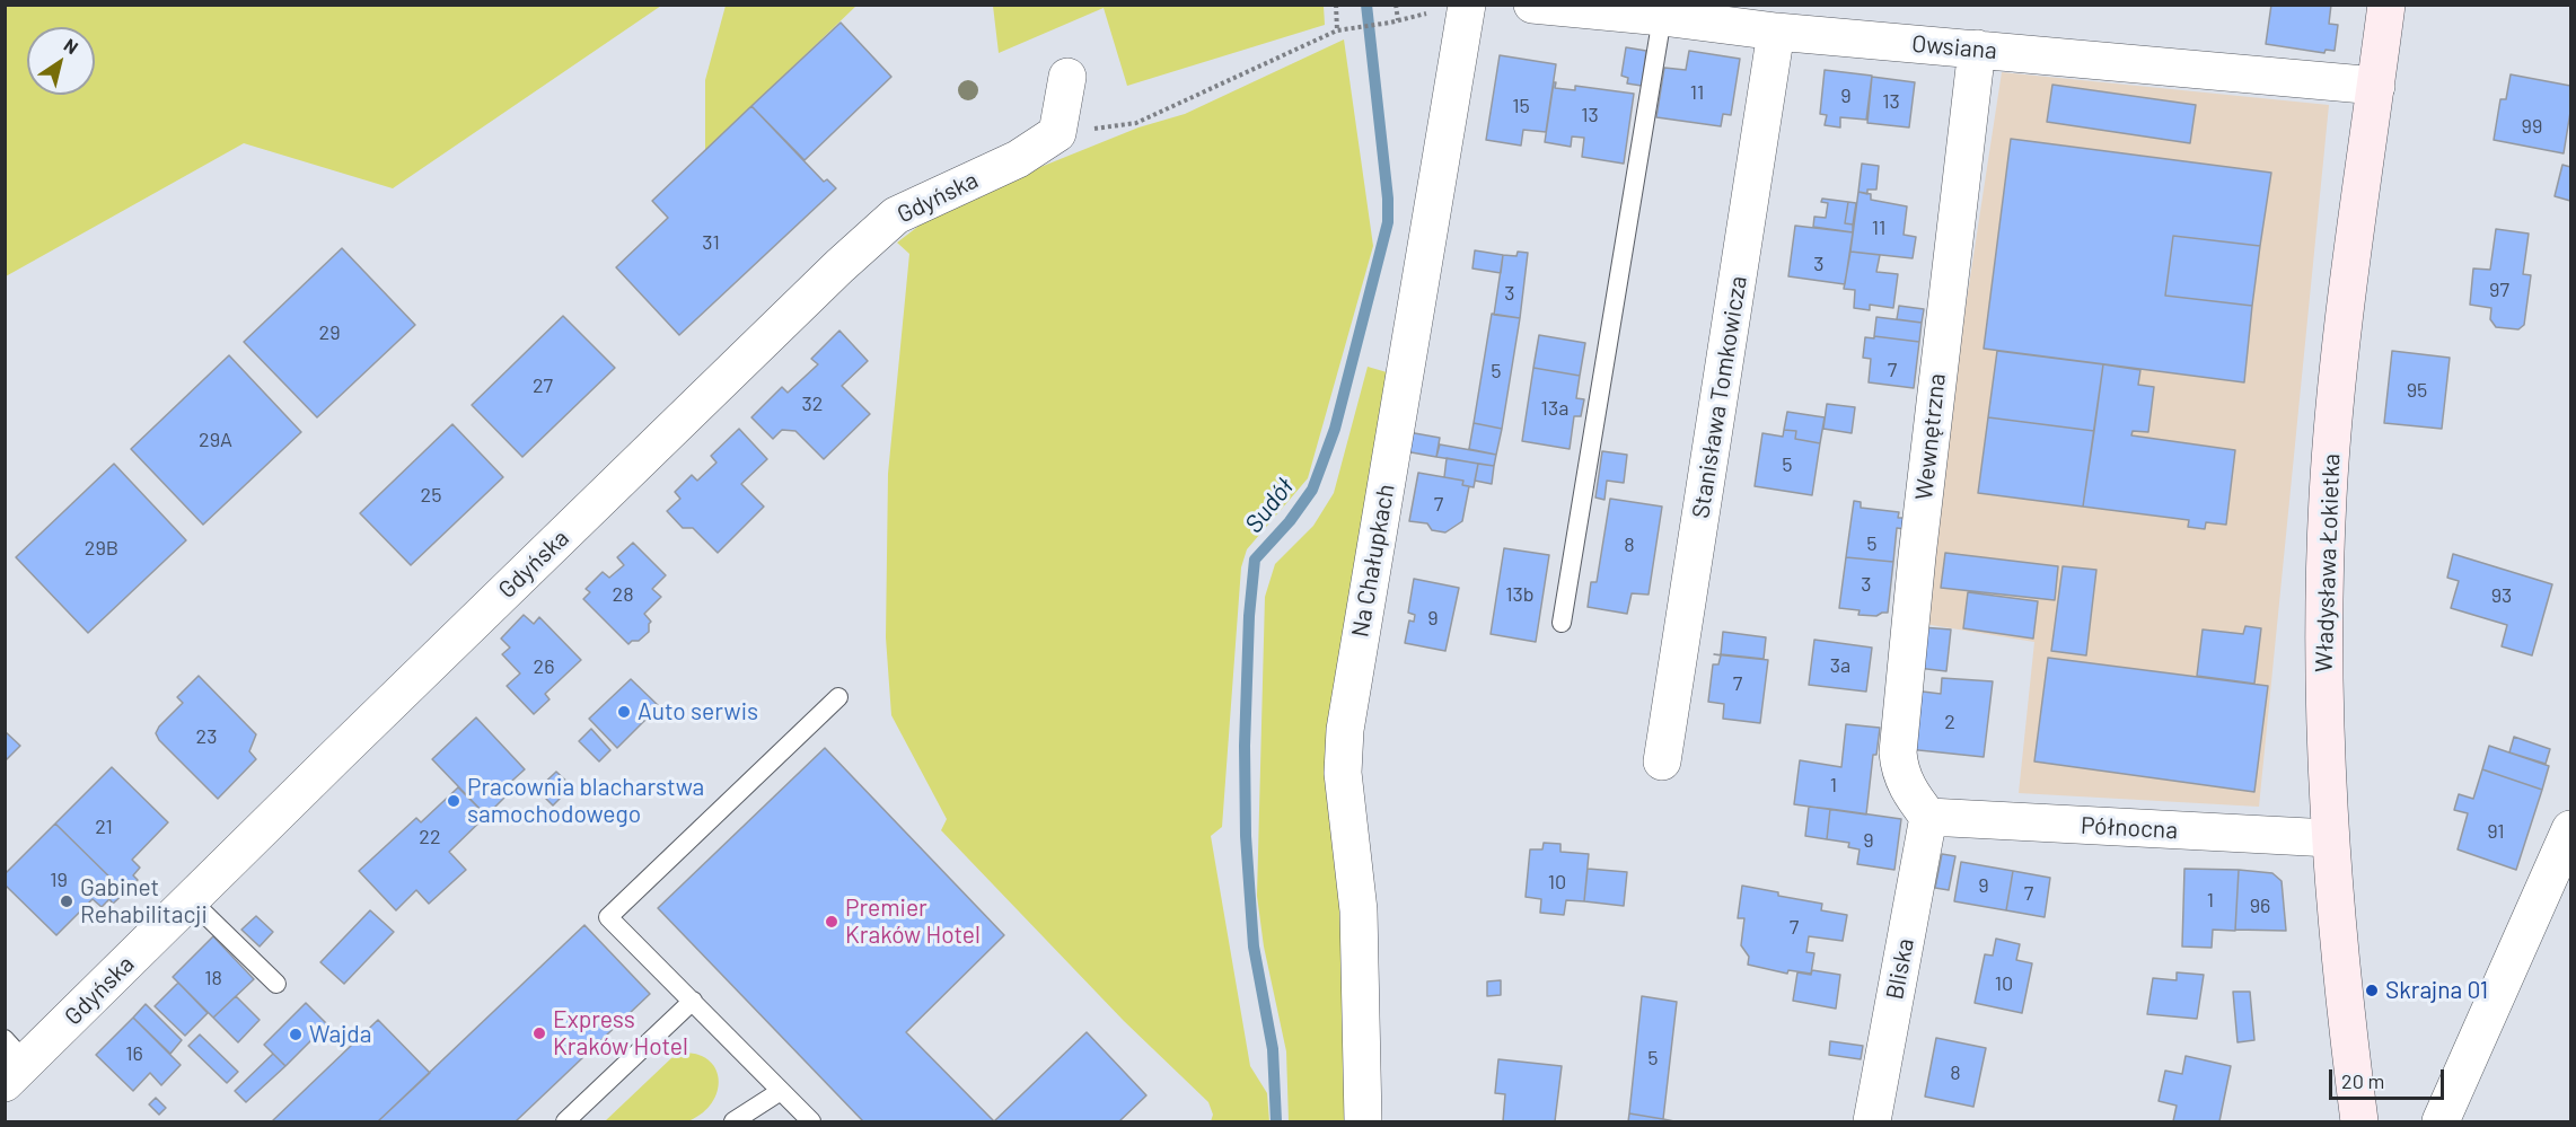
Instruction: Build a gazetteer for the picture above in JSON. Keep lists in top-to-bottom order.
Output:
{
  "streets": {
    "street": [
      "Owsiana",
      "Gdyńska",
      "Stanisława Tomkowicza",
      "Wewnętrzna",
      "Na Chałupkach",
      "Władysława Łokietka",
      "Północna",
      "Bliska"
    ]
  },
  "crossings": [
    ["Owsiana", "Stanisława Tomkowicza"],
    ["Owsiana", "Wewnętrzna"],
    ["Owsiana", "Władysława Łokietka"],
    ["Wewnętrzna", "Północna"],
    ["Wewnętrzna", "Bliska"],
    ["Władysława Łokietka", "Północna"],
    ["Północna", "Bliska"]
  ],
  "water": ["Sudół"],
  "places": [
    "Auto serwis",
    "Pracownia blacharstwa samochodowego",
    "Gabinet Rehabilitacji",
    "Premier Kraków Hotel",
    "Skrajna 01",
    "Express Kraków Hotel",
    "Wajda"
  ],
  "house_numbers": [
    "11",
    "9",
    "13",
    "15",
    "13",
    "99",
    "11",
    "31",
    "3",
    "97",
    "3",
    "29",
    "7",
    "5",
    "27",
    "95",
    "32",
    "13a",
    "29A",
    "5",
    "25",
    "7",
    "5",
    "8",
    "29B",
    "3",
    "28",
    "13b",
    "93",
    "9",
    "3a",
    "26",
    "7",
    "2",
    "23",
    "1",
    "21",
    "91",
    "22",
    "9",
    "19",
    "10",
    "9",
    "7",
    "1",
    "96",
    "7",
    "18",
    "10",
    "16",
    "5",
    "8"
  ],
  "scale_bar": "20 m",
  "north": "top right"
}
